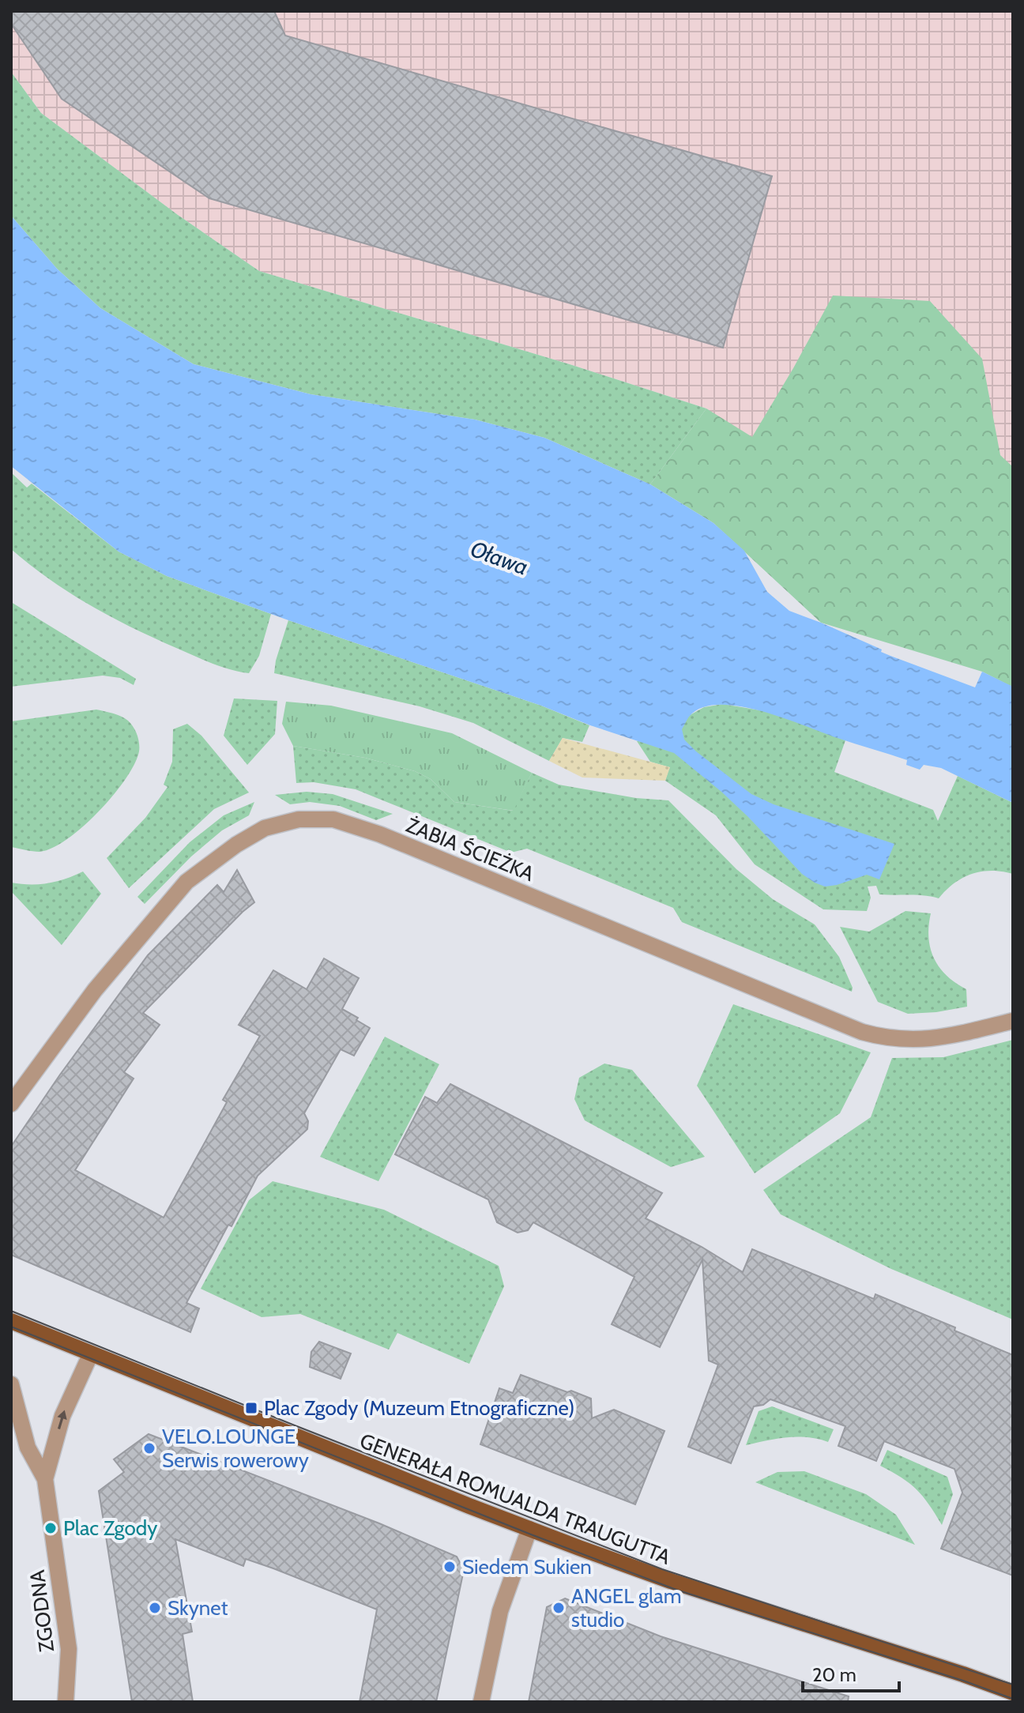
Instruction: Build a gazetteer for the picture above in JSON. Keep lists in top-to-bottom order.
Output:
{
  "streets": {
    "main road": ["GENERAŁA ROMUALDA TRAUGUTTA"],
    "street": ["ŻABIA ŚCIEŻKA", "ZGODNA"]
  },
  "crossings": [
    ["GENERAŁA ROMUALDA TRAUGUTTA", "ZGODNA"]
  ],
  "water": ["Oława"],
  "places": {
    "transit": ["Plac Zgody (Muzeum Etnograficzne)"],
    "other": [
      "VELO.LOUNGE Serwis rowerowy",
      "Plac Zgody",
      "Siedem Sukien",
      "Skynet",
      "ANGEL glam studio"
    ]
  },
  "scale_bar": "20 m"
}
